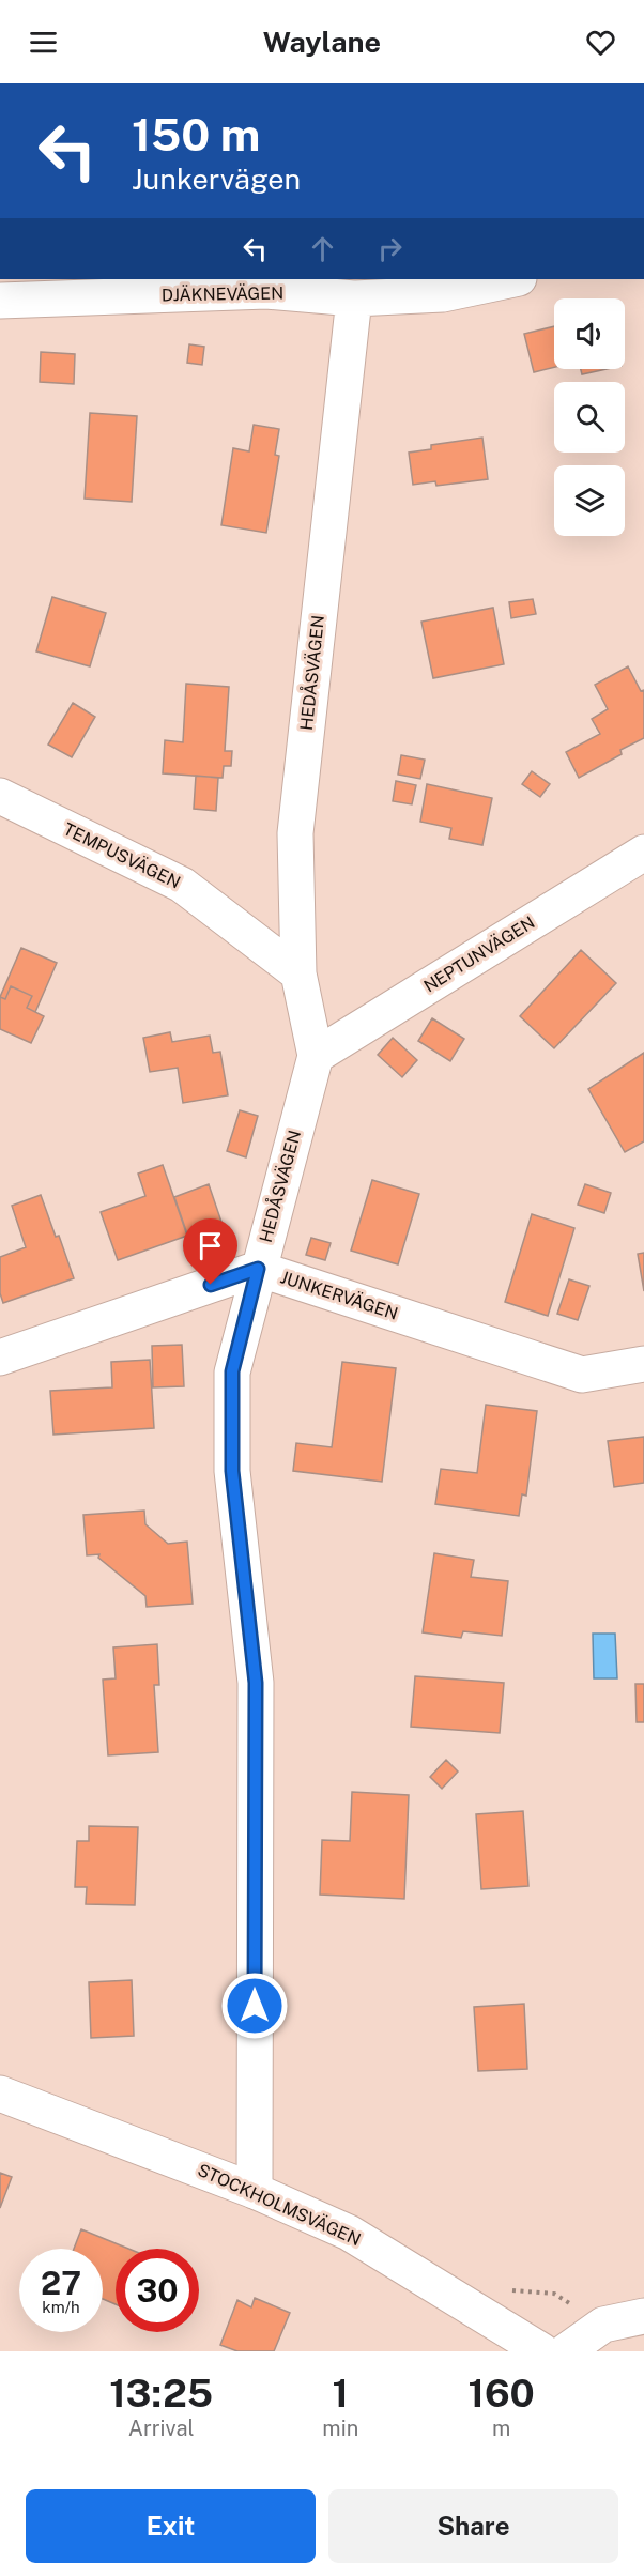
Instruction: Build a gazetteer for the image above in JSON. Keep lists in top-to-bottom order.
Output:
{
  "streets": {
    "street": [
      "DJÄKNEVÄGEN",
      "HEDÅSVÄGEN",
      "TEMPUSVÄGEN",
      "NEPTUNVÄGEN",
      "JUNKERVÄGEN",
      "STOCKHOLMSVÄGEN"
    ]
  },
  "crossings": [
    ["DJÄKNEVÄGEN", "HEDÅSVÄGEN"],
    ["HEDÅSVÄGEN", "TEMPUSVÄGEN"],
    ["HEDÅSVÄGEN", "NEPTUNVÄGEN"],
    ["HEDÅSVÄGEN", "JUNKERVÄGEN"],
    ["HEDÅSVÄGEN", "STOCKHOLMSVÄGEN"]
  ],
  "page": {
    "header": "Waylane",
    "turn": ["150 m", "Junkervägen"],
    "speed": "27 km/h",
    "limit": "30",
    "eta": [
      "13:25",
      "Arrival",
      "1",
      "min",
      "160",
      "m"
    ],
    "buttons": ["Exit", "Share"]
  }
}
